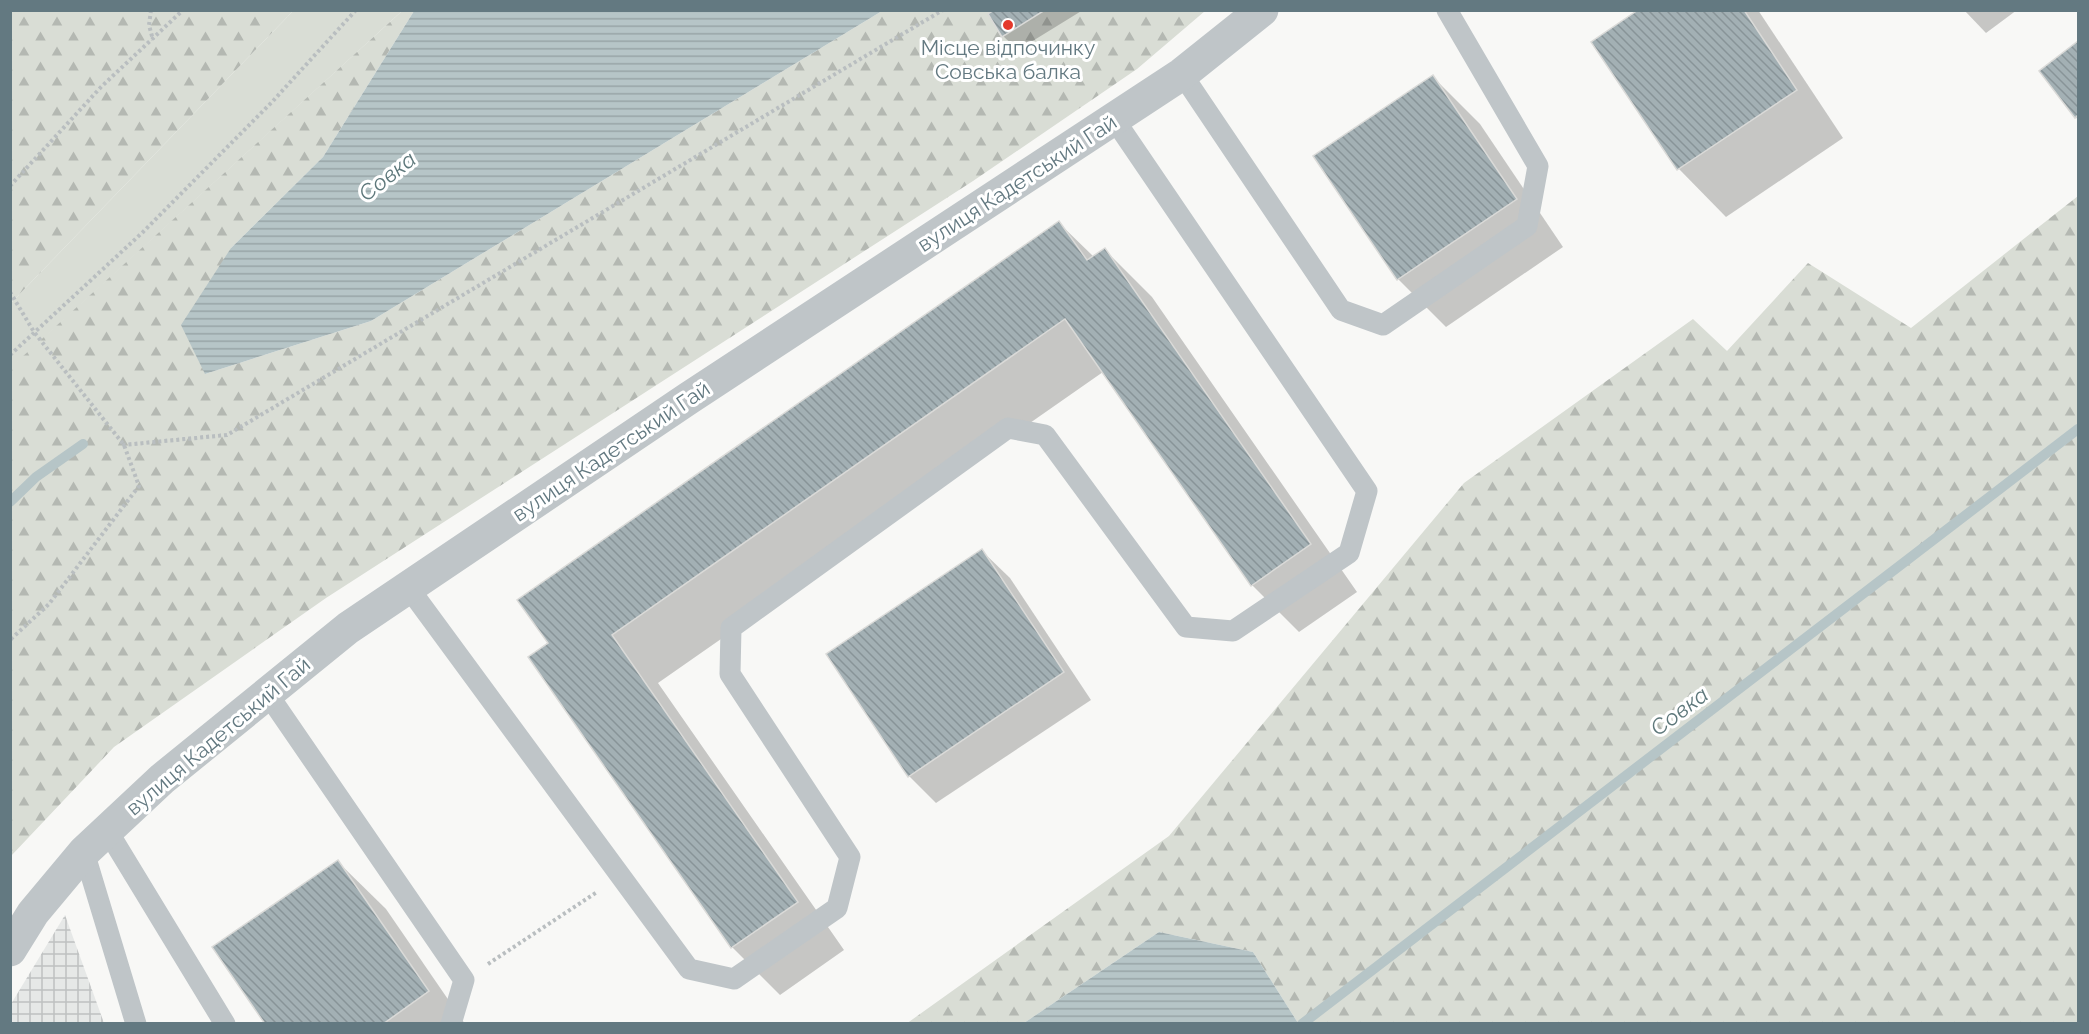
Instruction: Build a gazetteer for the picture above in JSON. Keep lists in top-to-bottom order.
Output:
{
  "streets": {
    "street": ["вулиця Кадетський Гай"]
  },
  "water": ["Совка"],
  "places": ["Місце відпочинку Совська балка"]
}
